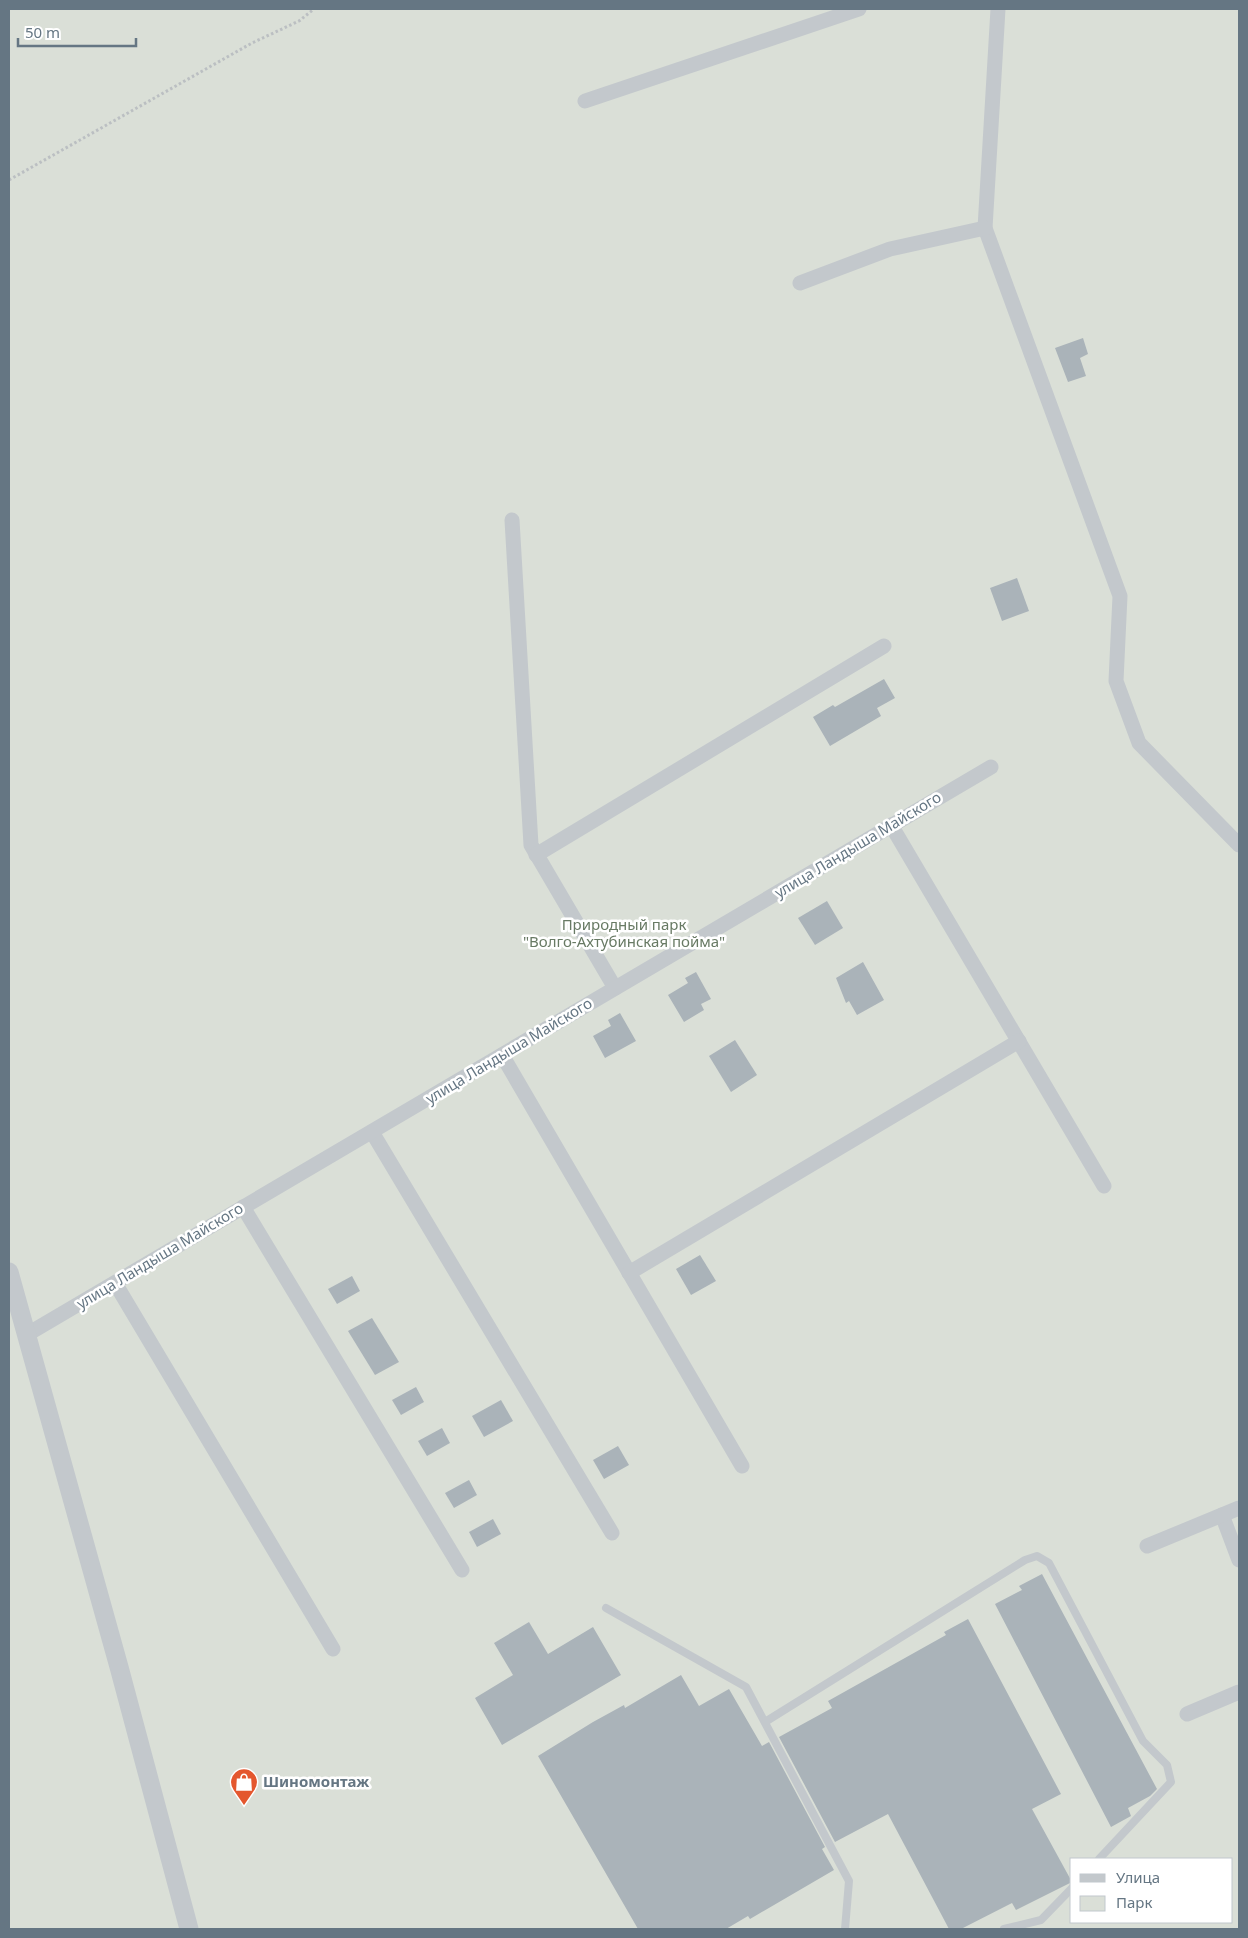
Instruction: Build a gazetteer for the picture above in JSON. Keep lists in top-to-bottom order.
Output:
{
  "streets": {
    "street": ["улица Ландыша Майского"]
  },
  "parks": ["Природный парк \"Волго-Ахтубинская пойма\""],
  "places": {
    "shop": ["Шиномонтаж"]
  },
  "legend": ["Улица", "Парк"],
  "scale_bar": "50 m"
}
